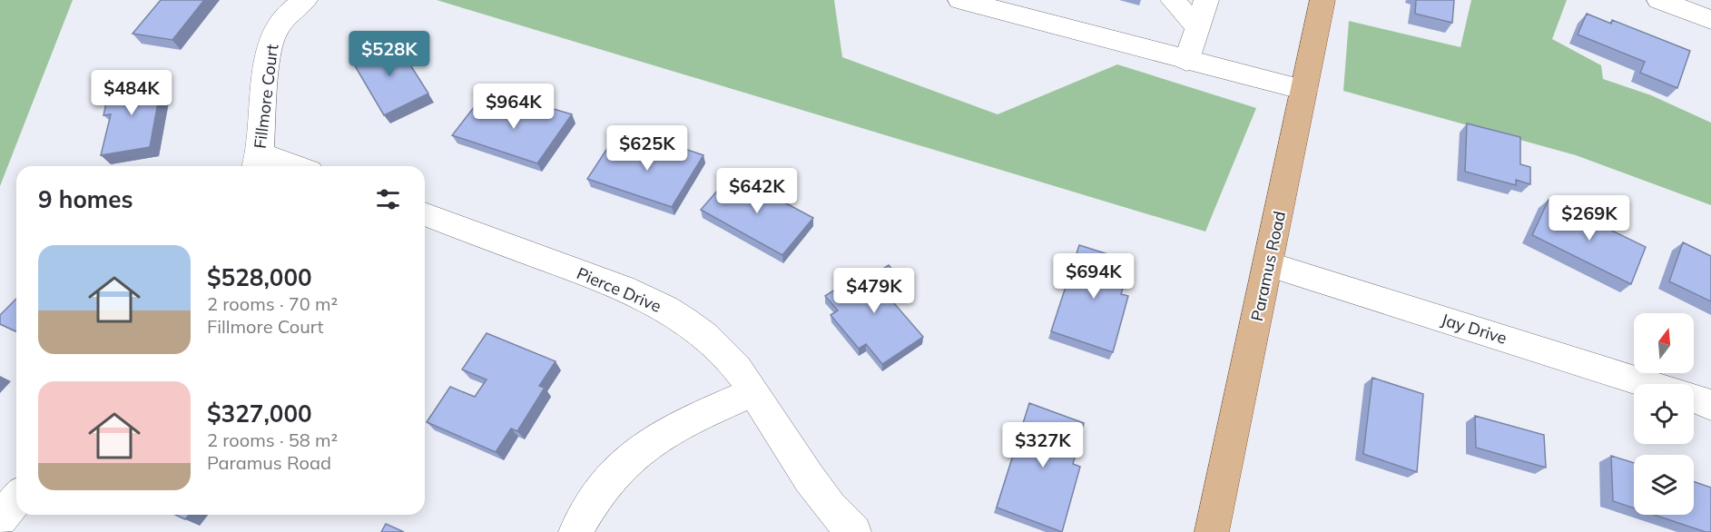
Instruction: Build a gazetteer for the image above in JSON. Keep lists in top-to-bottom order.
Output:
{
  "streets": {
    "main road": ["Paramus Road"],
    "street": ["Fillmore Court", "Pierce Drive", "Jay Drive"]
  },
  "crossings": [
    ["Paramus Road", "Jay Drive"]
  ],
  "north": "top",
  "page": {
    "price": [
      "$528K",
      "$484K",
      "$964K",
      "$625K",
      "$642K",
      "$269K",
      "$694K",
      "$479K",
      "$327K"
    ],
    "heading": "9 homes",
    "list": [
      {
        "name": "$528,000",
        "note": "2 rooms · 70 m² · Fillmore Court"
      },
      {
        "name": "$327,000",
        "note": "2 rooms · 58 m² · Paramus Road"
      }
    ]
  }
}
